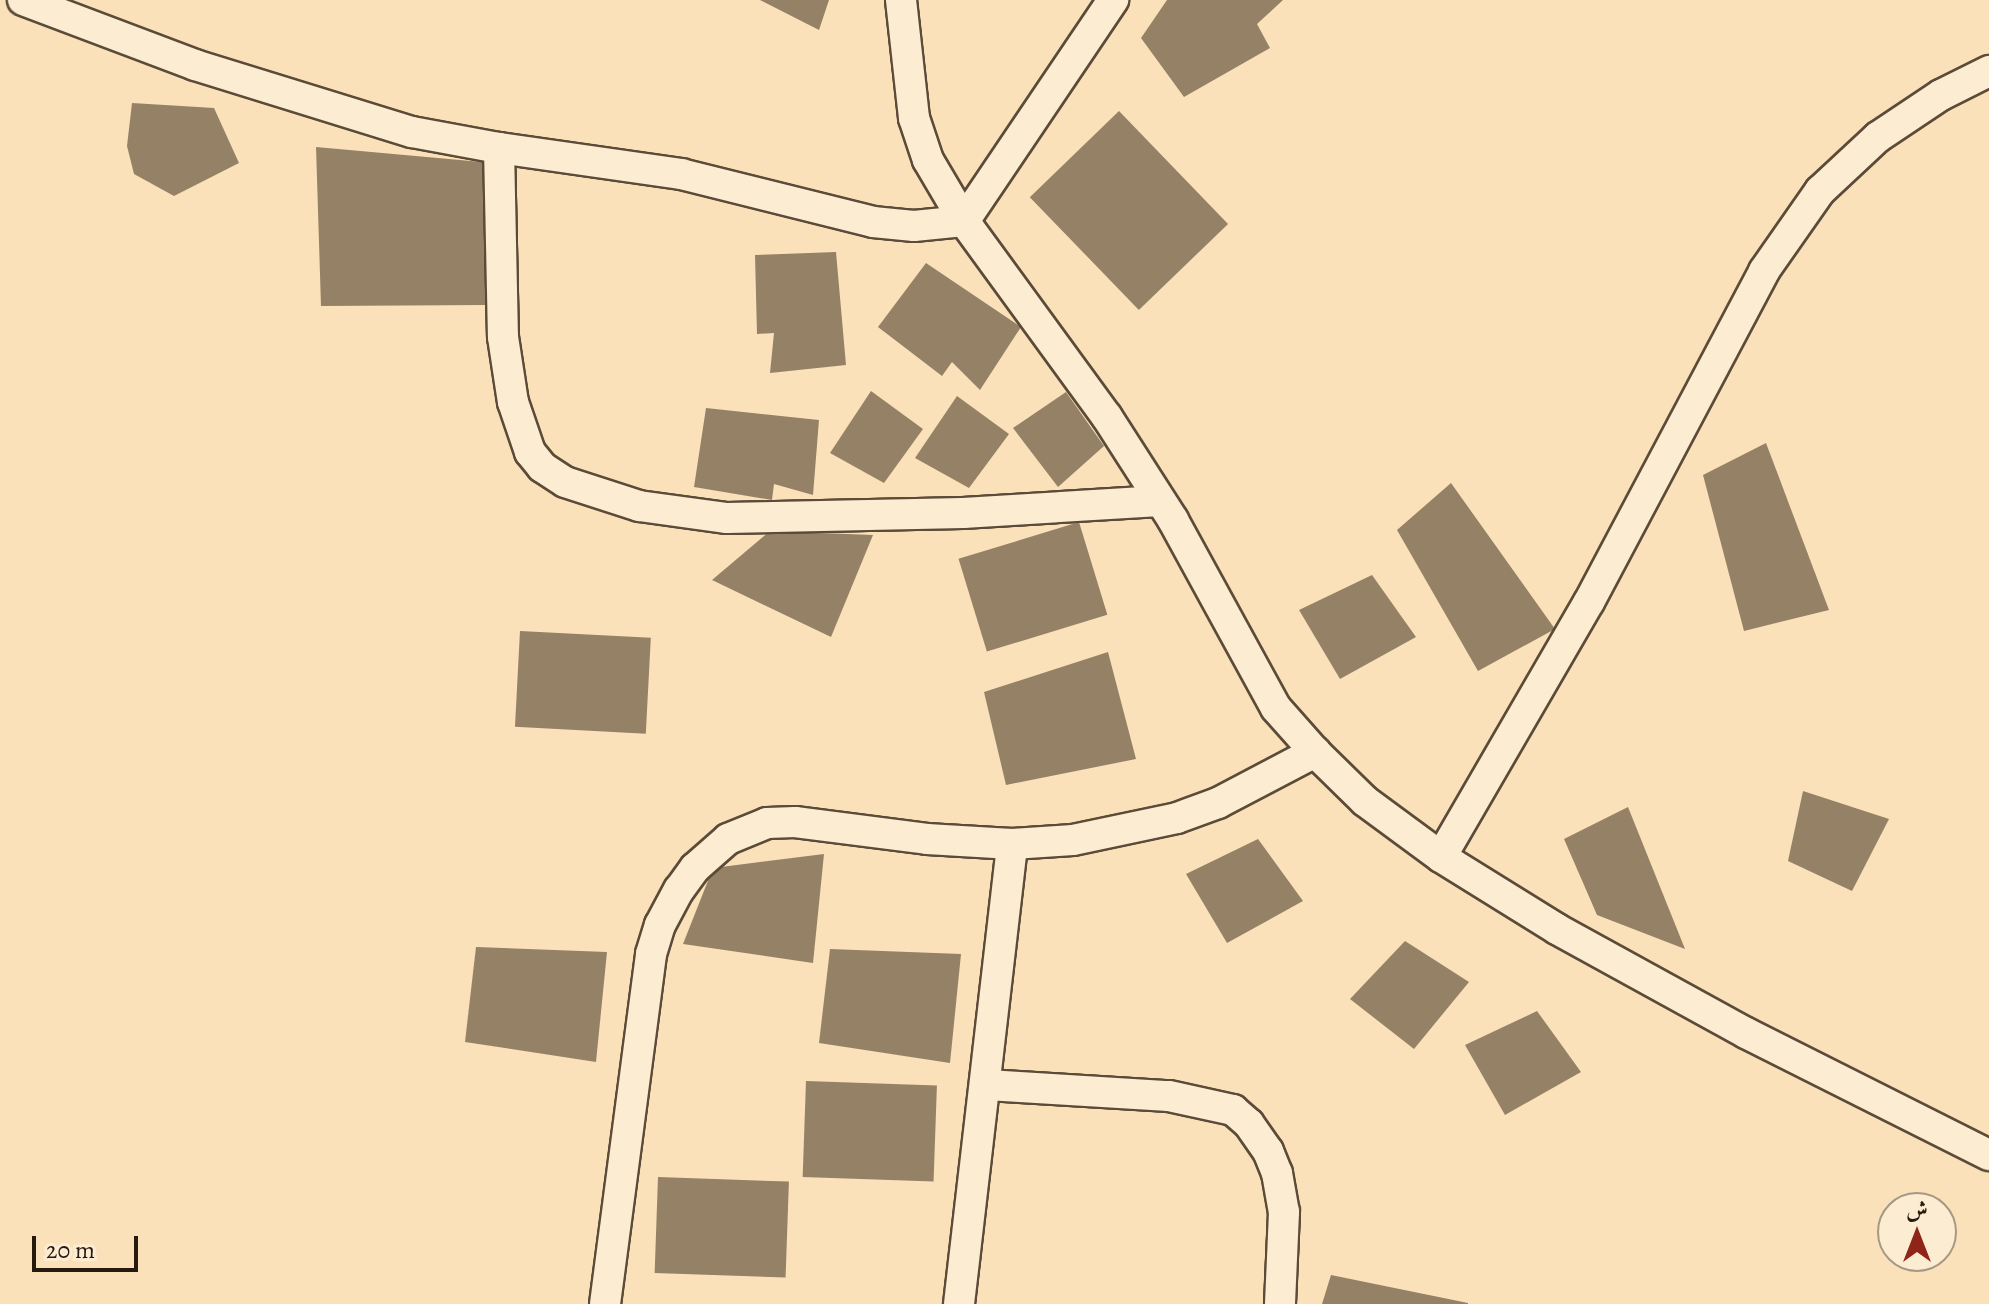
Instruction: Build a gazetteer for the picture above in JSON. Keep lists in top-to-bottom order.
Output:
{
  "scale_bar": "20 m",
  "north": "top"
}
